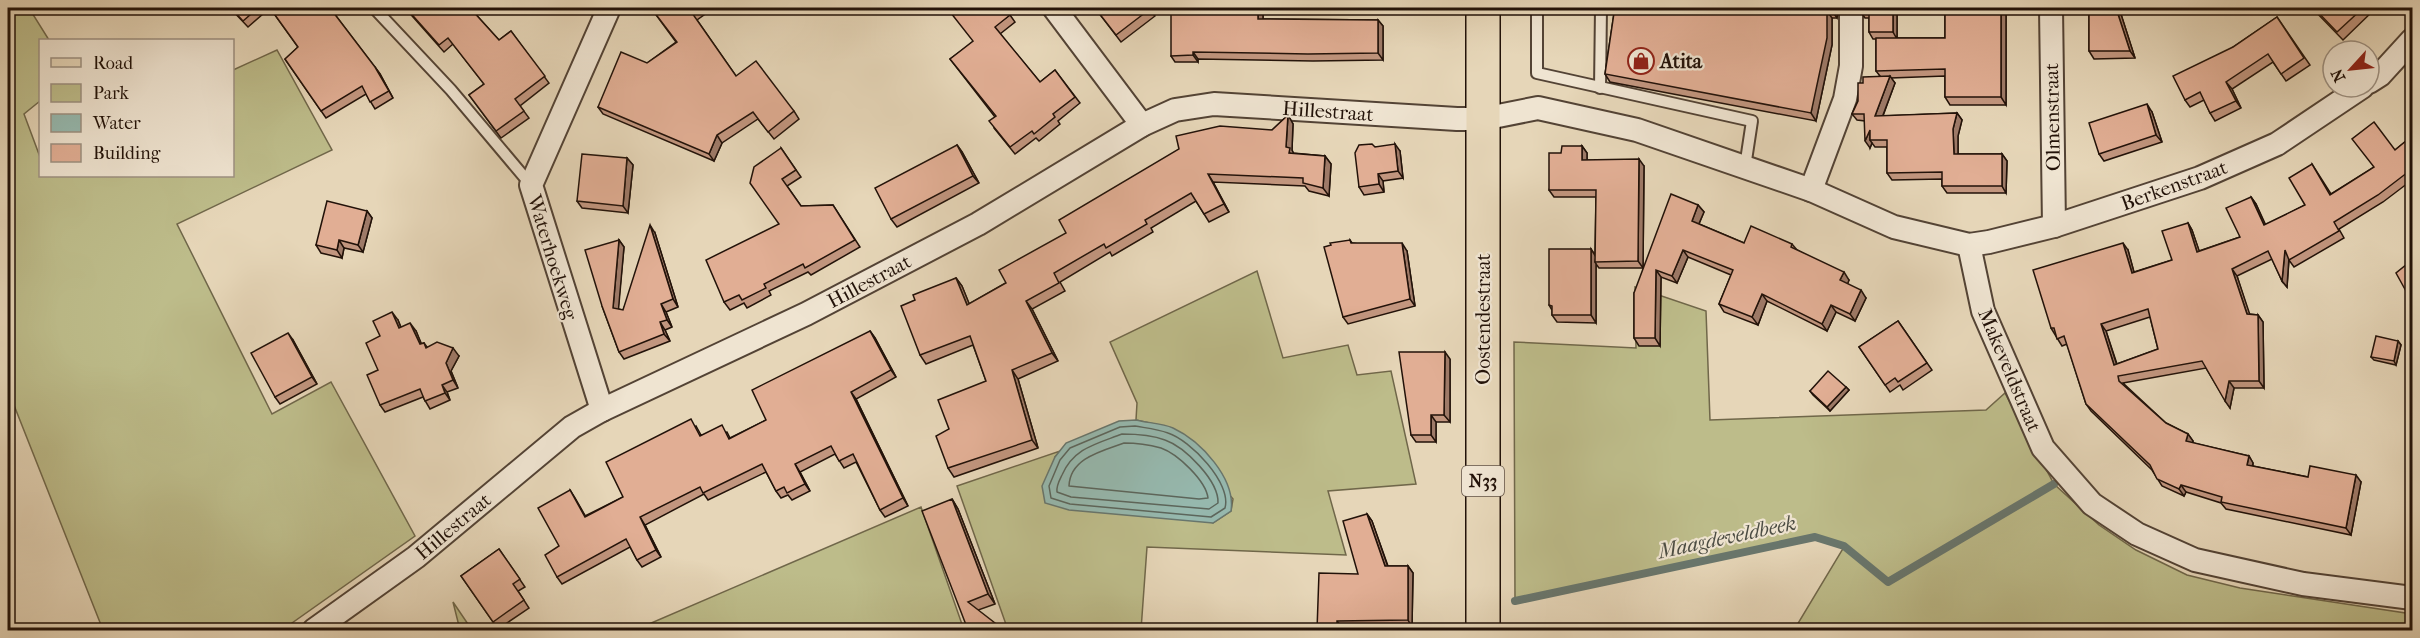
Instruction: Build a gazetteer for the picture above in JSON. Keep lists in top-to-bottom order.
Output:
{
  "streets": {
    "main road": ["Oostendestraat", "N33"],
    "street": [
      "Hillestraat",
      "Olmenstraat",
      "Berkenstraat",
      "Waterhoekweg",
      "Makeveldstraat"
    ]
  },
  "crossings": [
    ["Hillestraat", "Waterhoekweg"],
    ["Hillestraat", "Oostendestraat"],
    ["Olmenstraat", "Berkenstraat"],
    ["Berkenstraat", "Makeveldstraat"]
  ],
  "water": ["Maagdeveldbeek"],
  "places": {
    "shop": ["Atita"]
  },
  "legend": [
    "Road",
    "Park",
    "Water",
    "Building"
  ],
  "north": "bottom left"
}
